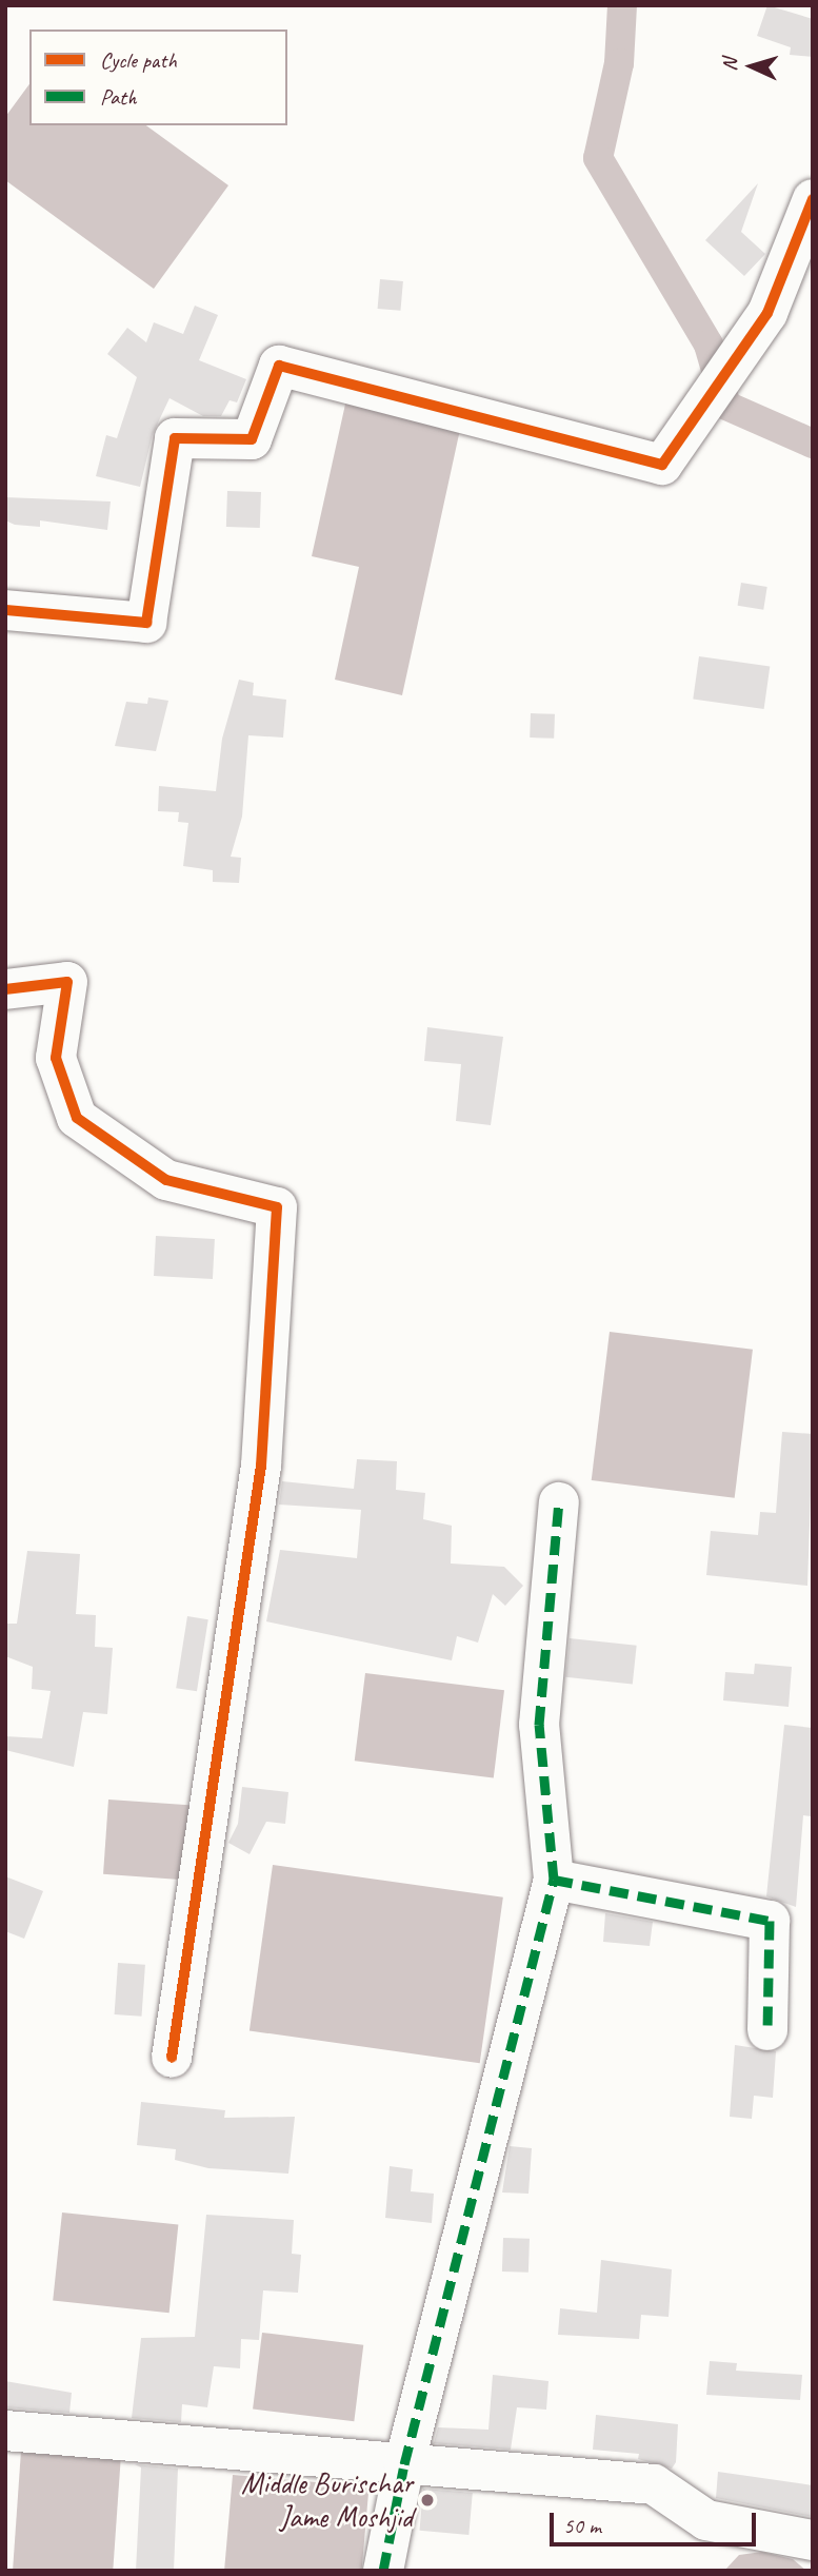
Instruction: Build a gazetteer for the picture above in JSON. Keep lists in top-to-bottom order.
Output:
{
  "places": ["Middle Burischar Jame Moshjid"],
  "legend": ["Cycle path", "Path"],
  "scale_bar": "50 m",
  "north": "left"
}
